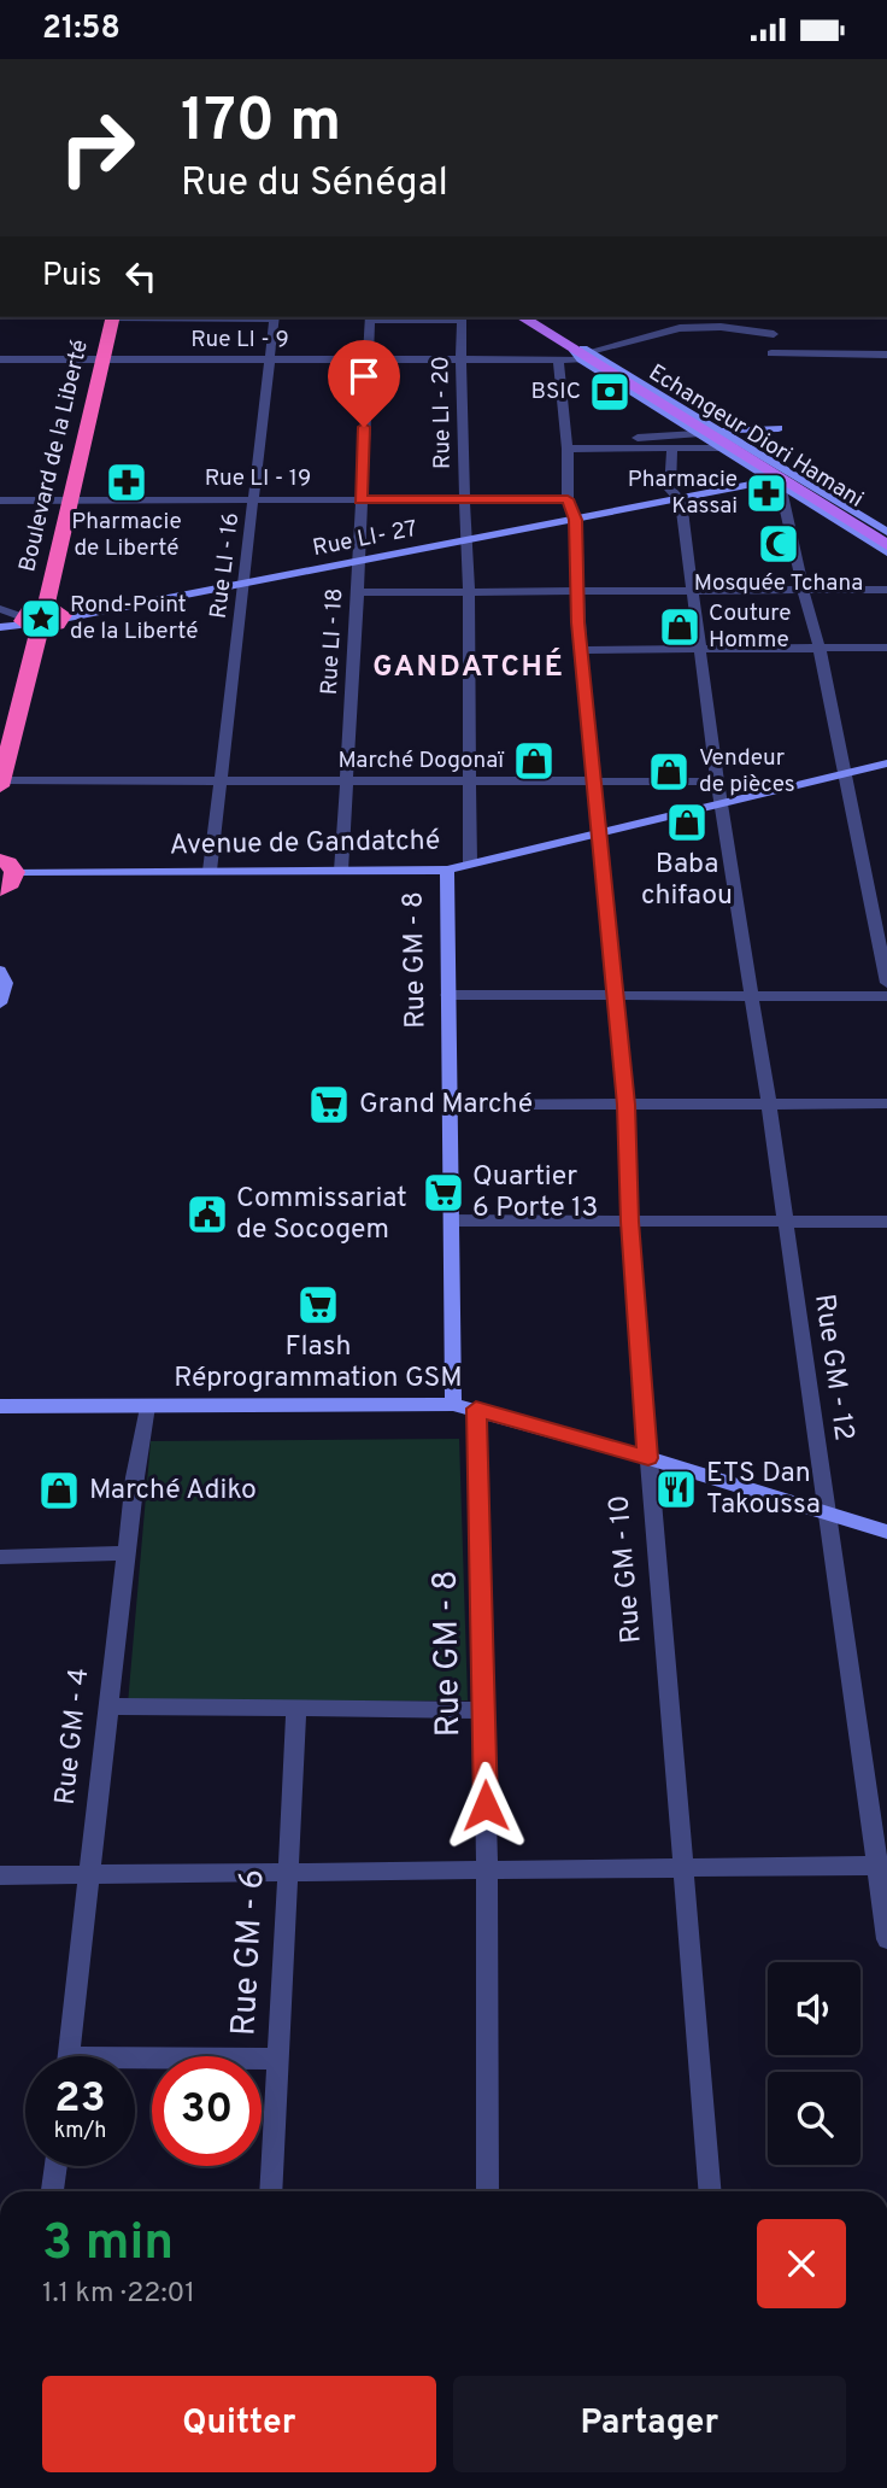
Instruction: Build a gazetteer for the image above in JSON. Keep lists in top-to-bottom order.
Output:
{
  "streets": {
    "highway": ["Boulevard de la Liberté"],
    "main road": ["Echangeur Diori Hamani"],
    "street": [
      "Rue LI - 9",
      "Rue LI - 20",
      "Rue LI - 19",
      "Rue LI- 27",
      "Rue LI - 16",
      "Rue LI - 18",
      "Avenue de Gandatché",
      "Rue GM - 8",
      "Rue GM - 12",
      "Rue GM - 10",
      "Rue GM - 4",
      "Rue GM - 6"
    ]
  },
  "crossings": [
    ["Rue LI - 9", "Rue LI - 20"],
    ["Rue LI - 9", "Echangeur Diori Hamani"],
    ["Rue LI - 9", "Boulevard de la Liberté"],
    ["Rue LI - 9", "Rue LI - 16"],
    ["Rue LI - 9", "Rue LI - 18"],
    ["Rue LI - 20", "Rue LI - 19"],
    ["Rue LI - 20", "Rue LI- 27"],
    ["Rue LI - 20", "Avenue de Gandatché"],
    ["Boulevard de la Liberté", "Rue LI - 19"],
    ["Rue LI - 19", "Rue LI - 16"],
    ["Rue LI - 19", "Rue LI - 18"],
    ["Rue LI- 27", "Rue LI - 16"],
    ["Rue LI- 27", "Rue LI - 18"],
    ["Rue LI- 27", "Rue GM - 12"],
    ["Rue LI- 27", "Rue GM - 10"],
    ["Rue LI - 16", "Avenue de Gandatché"],
    ["Rue LI - 18", "Avenue de Gandatché"],
    ["Avenue de Gandatché", "Rue GM - 8"],
    ["Avenue de Gandatché", "Rue GM - 12"],
    ["Avenue de Gandatché", "Rue GM - 10"]
  ],
  "districts": ["GANDATCHÉ"],
  "places": {
    "bank": ["BSIC"],
    "pharmacy": ["Pharmacie de Liberté", "Pharmacie Kassai"],
    "mosque": ["Mosquée Tchana"],
    "place": ["Rond-Point de la Liberté"],
    "shop": [
      "Couture Homme",
      "Marché Dogonaï",
      "Vendeur de pièces",
      "Baba chifaou",
      "Marché Adiko"
    ],
    "supermarket": ["Grand Marché", "Quartier 6 Porte 13", "Flash Réprogrammation GSM"],
    "public building": ["Commissariat de Socogem"],
    "restaurant": ["ETS Dan Takoussa"]
  },
  "page": {
    "status": "21:58",
    "turn": ["170 m", "Rue du Sénégal"],
    "then": "Puis",
    "speed": "23 km/h",
    "limit": "30",
    "heading": ["3 min", "1.1 km · 22:01"],
    "buttons": ["Quitter", "Partager"]
  }
}
